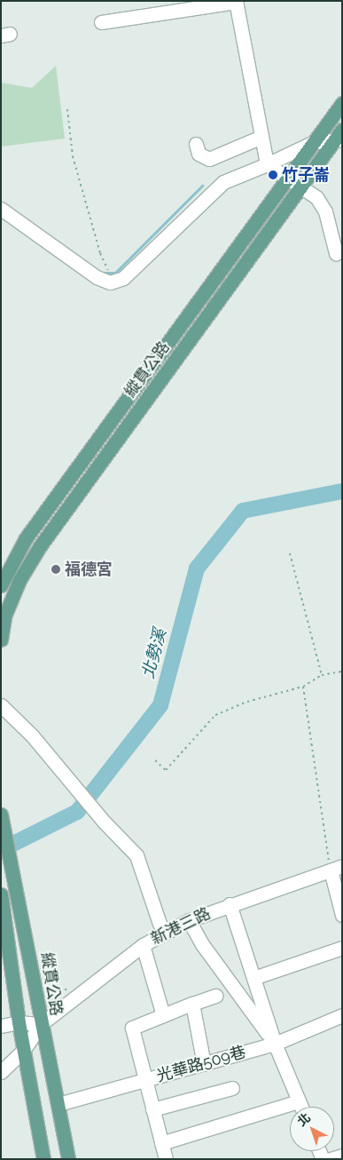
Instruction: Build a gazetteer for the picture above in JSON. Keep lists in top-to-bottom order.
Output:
{
  "streets": {
    "main road": ["縱貫公路"],
    "street": ["新港三路", "光華路509巷"]
  },
  "crossings": [
    ["縱貫公路", "新港三路"],
    ["縱貫公路", "光華路509巷"]
  ],
  "water": ["北勢溪"],
  "places": ["竹子崙", "福德宮"],
  "north": "top left"
}
